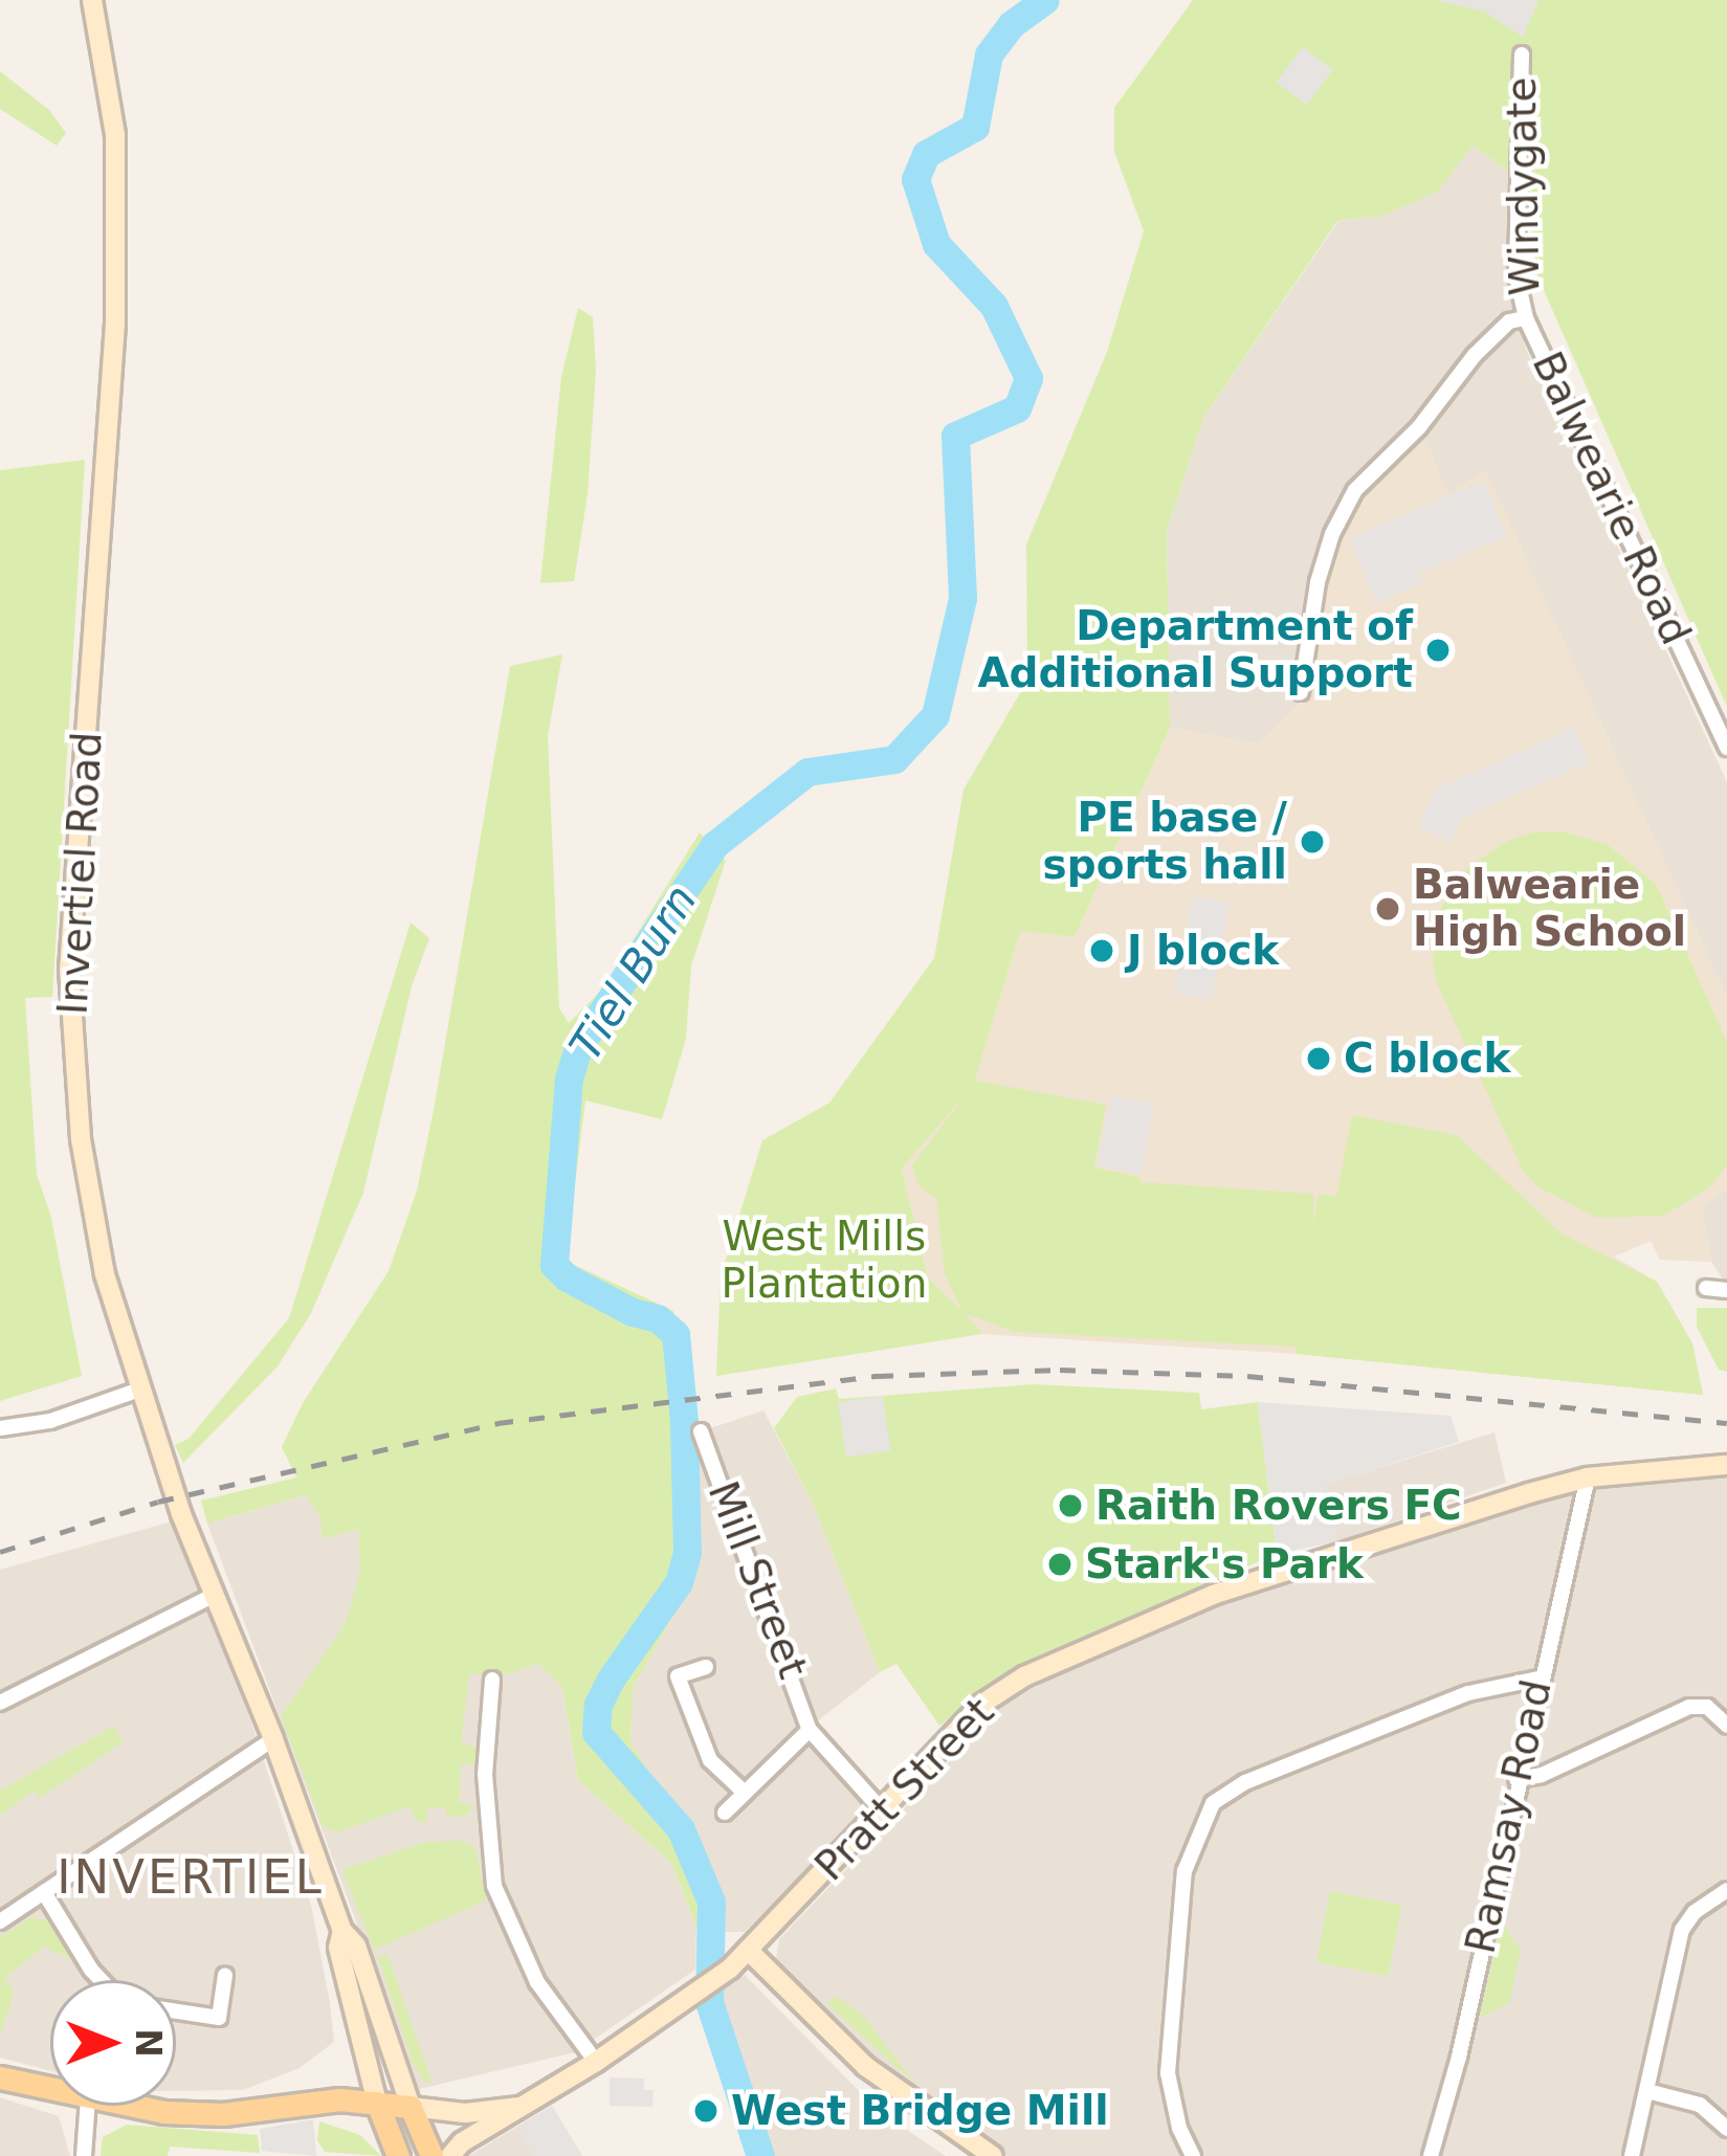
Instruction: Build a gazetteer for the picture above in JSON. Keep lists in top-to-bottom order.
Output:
{
  "streets": {
    "main road": ["Invertiel Road", "Pratt Street"],
    "street": [
      "Windygate",
      "Balwearie Road",
      "Mill Street",
      "Ramsay Road"
    ]
  },
  "crossings": [
    ["Windygate", "Balwearie Road"],
    ["Mill Street", "Pratt Street"],
    ["Pratt Street", "Ramsay Road"]
  ],
  "districts": ["INVERTIEL"],
  "water": ["Tiel Burn"],
  "parks": ["West Mills Plantation"],
  "places": [
    "Department of Additional Support",
    "PE base / sports hall",
    "Balwearie High School",
    "J block",
    "C block",
    "Raith Rovers FC",
    "Stark's Park",
    "West Bridge Mill"
  ],
  "north": "right"
}
